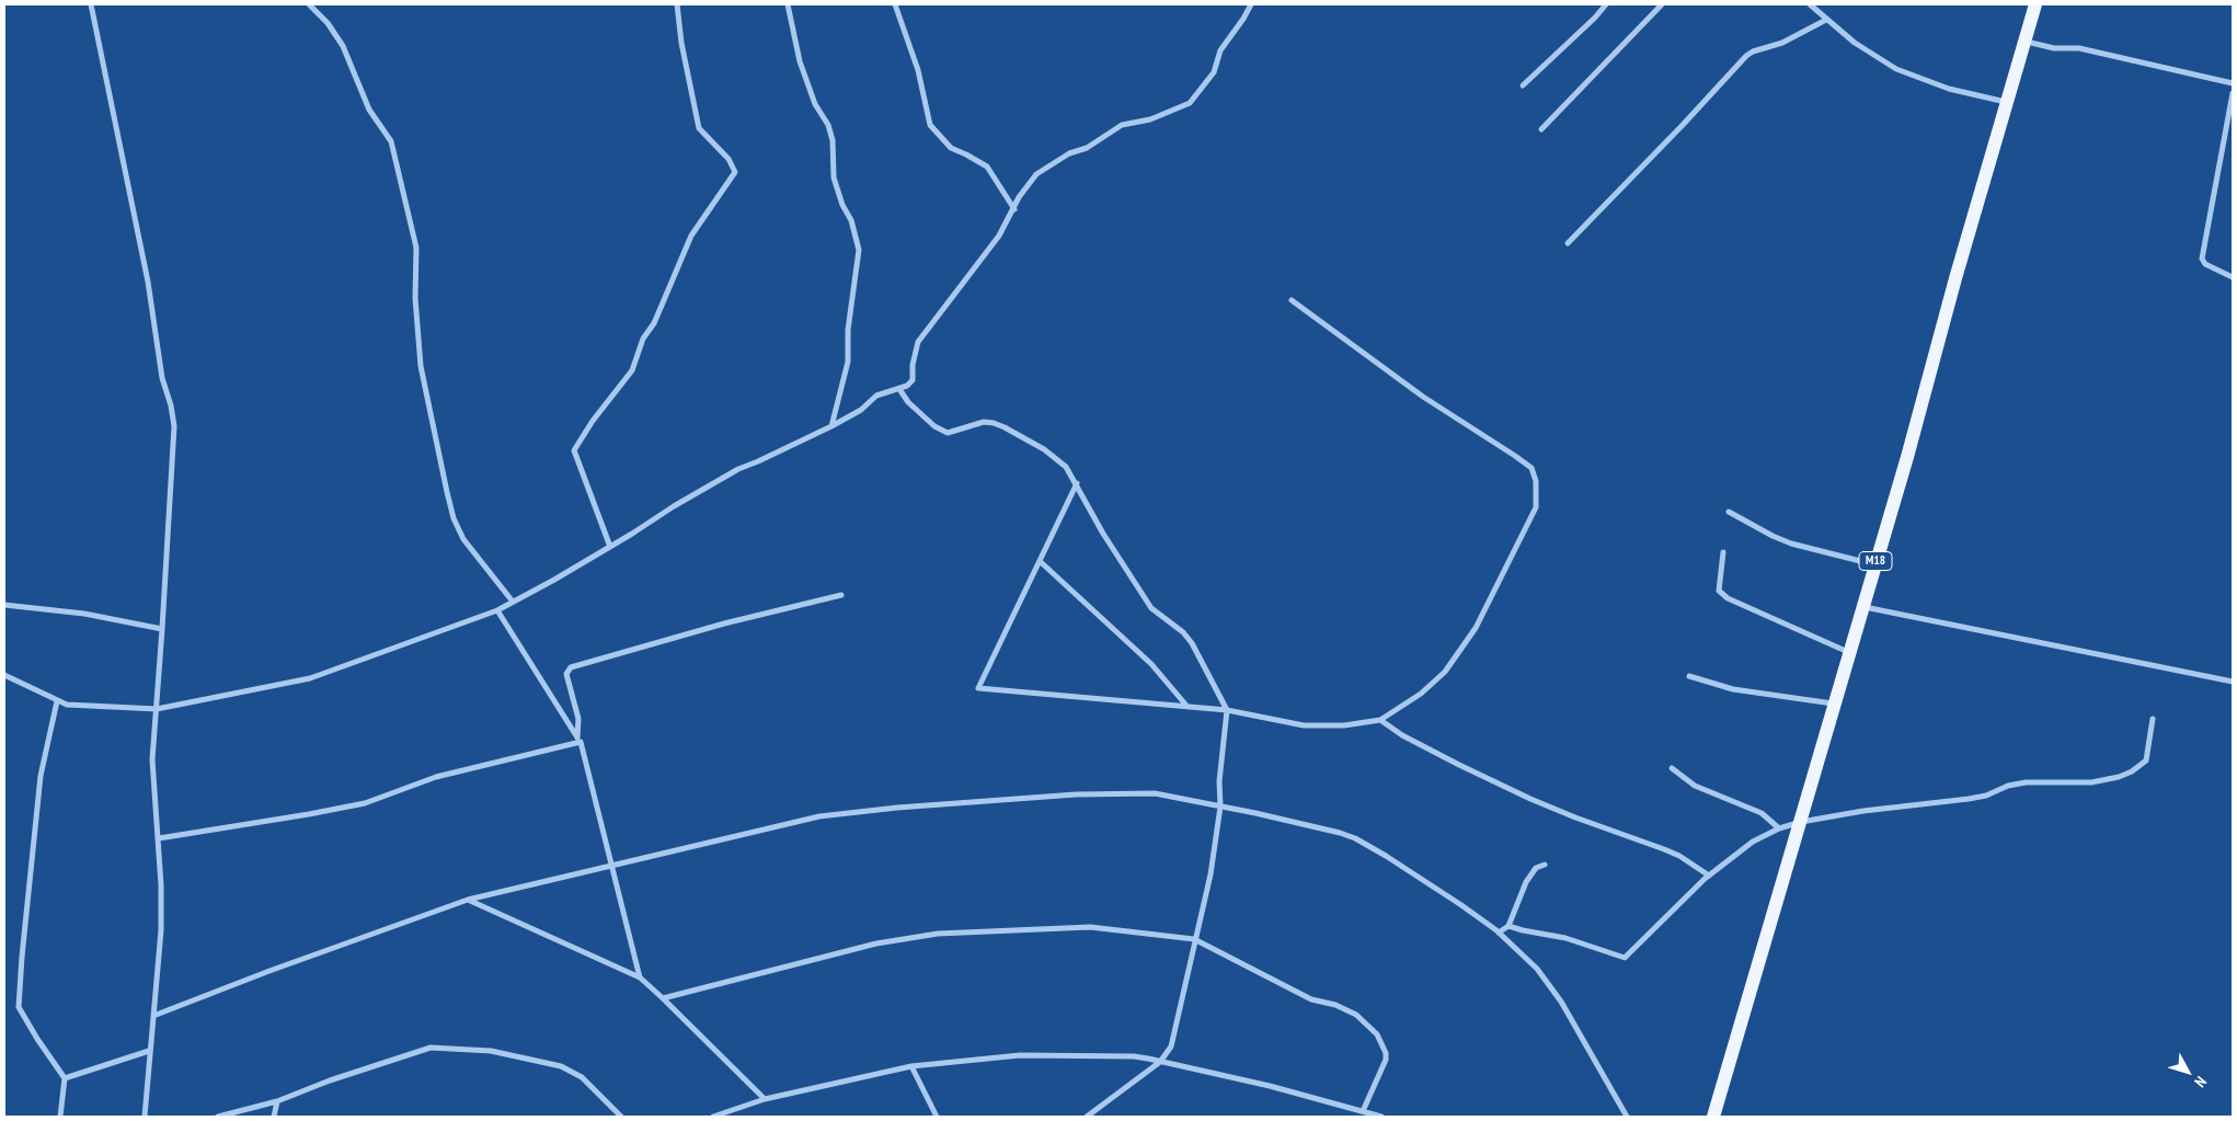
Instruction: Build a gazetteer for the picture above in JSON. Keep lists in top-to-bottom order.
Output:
{
  "streets": {
    "main road": ["M18"]
  },
  "north": "bottom right"
}
